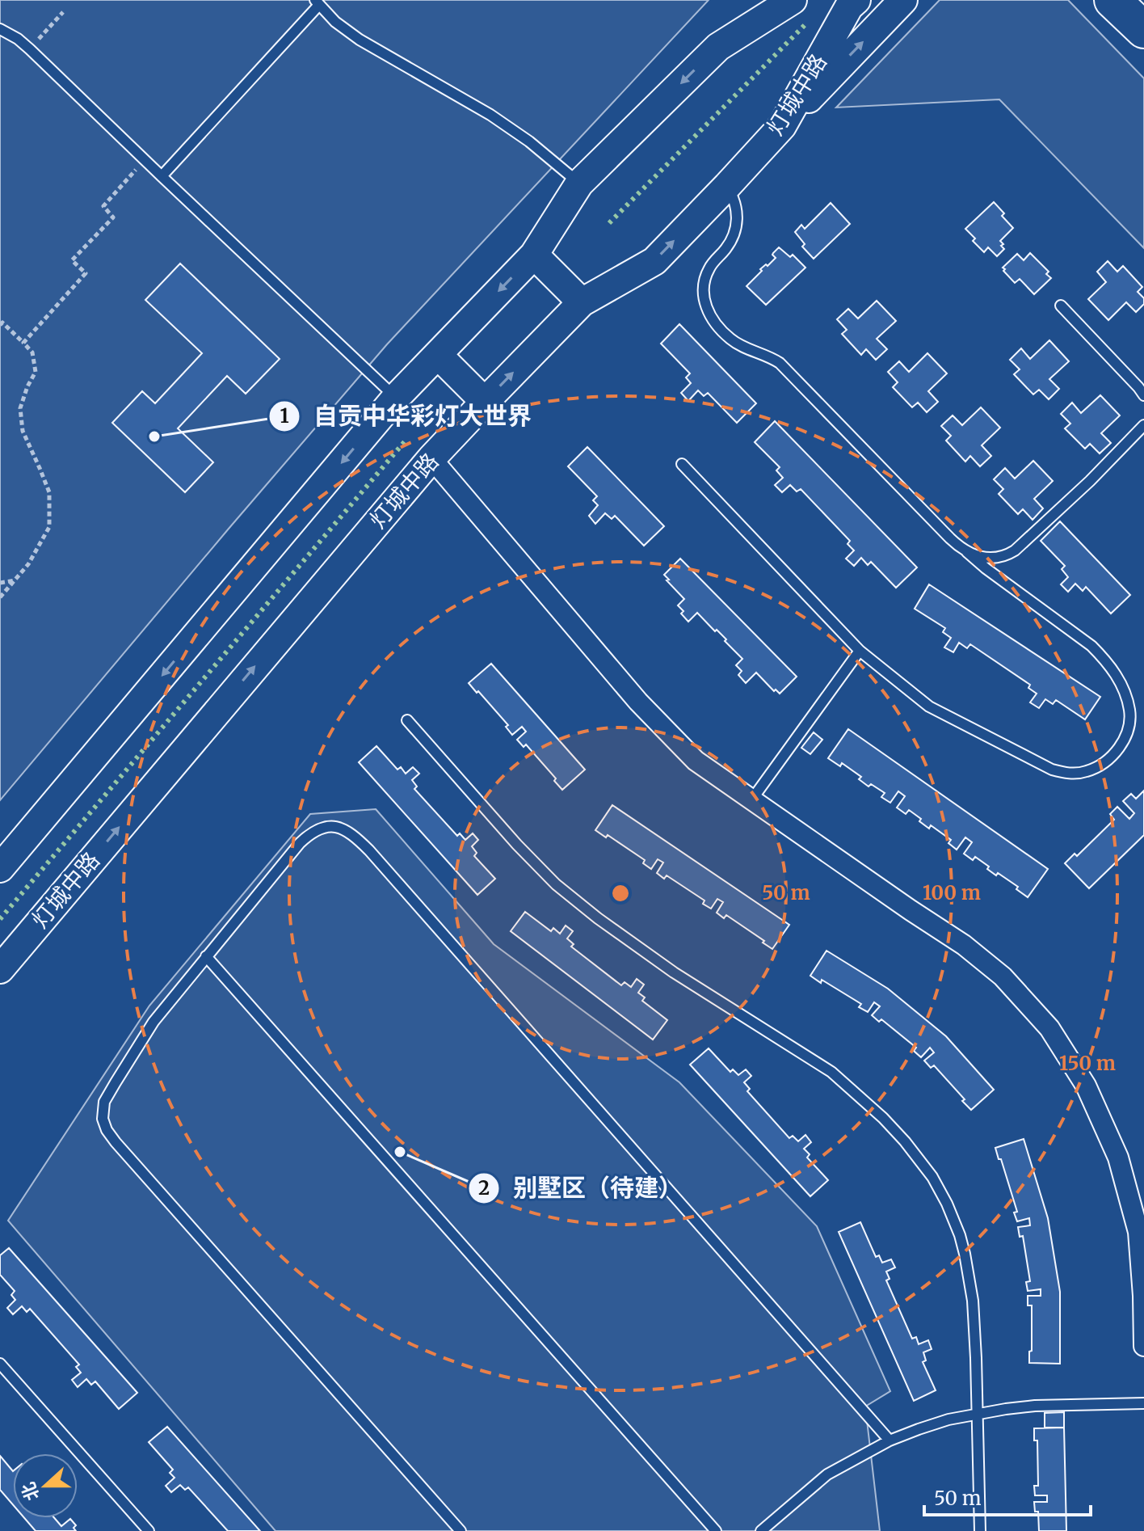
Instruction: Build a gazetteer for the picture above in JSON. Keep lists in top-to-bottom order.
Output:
{
  "streets": {
    "main road": ["灯城中路"]
  },
  "places": ["自贡中华彩灯大世界", "别墅区（待建）"],
  "scale_bar": "50 m",
  "north": "left",
  "rings": ["50 m", "100 m", "150 m"]
}
